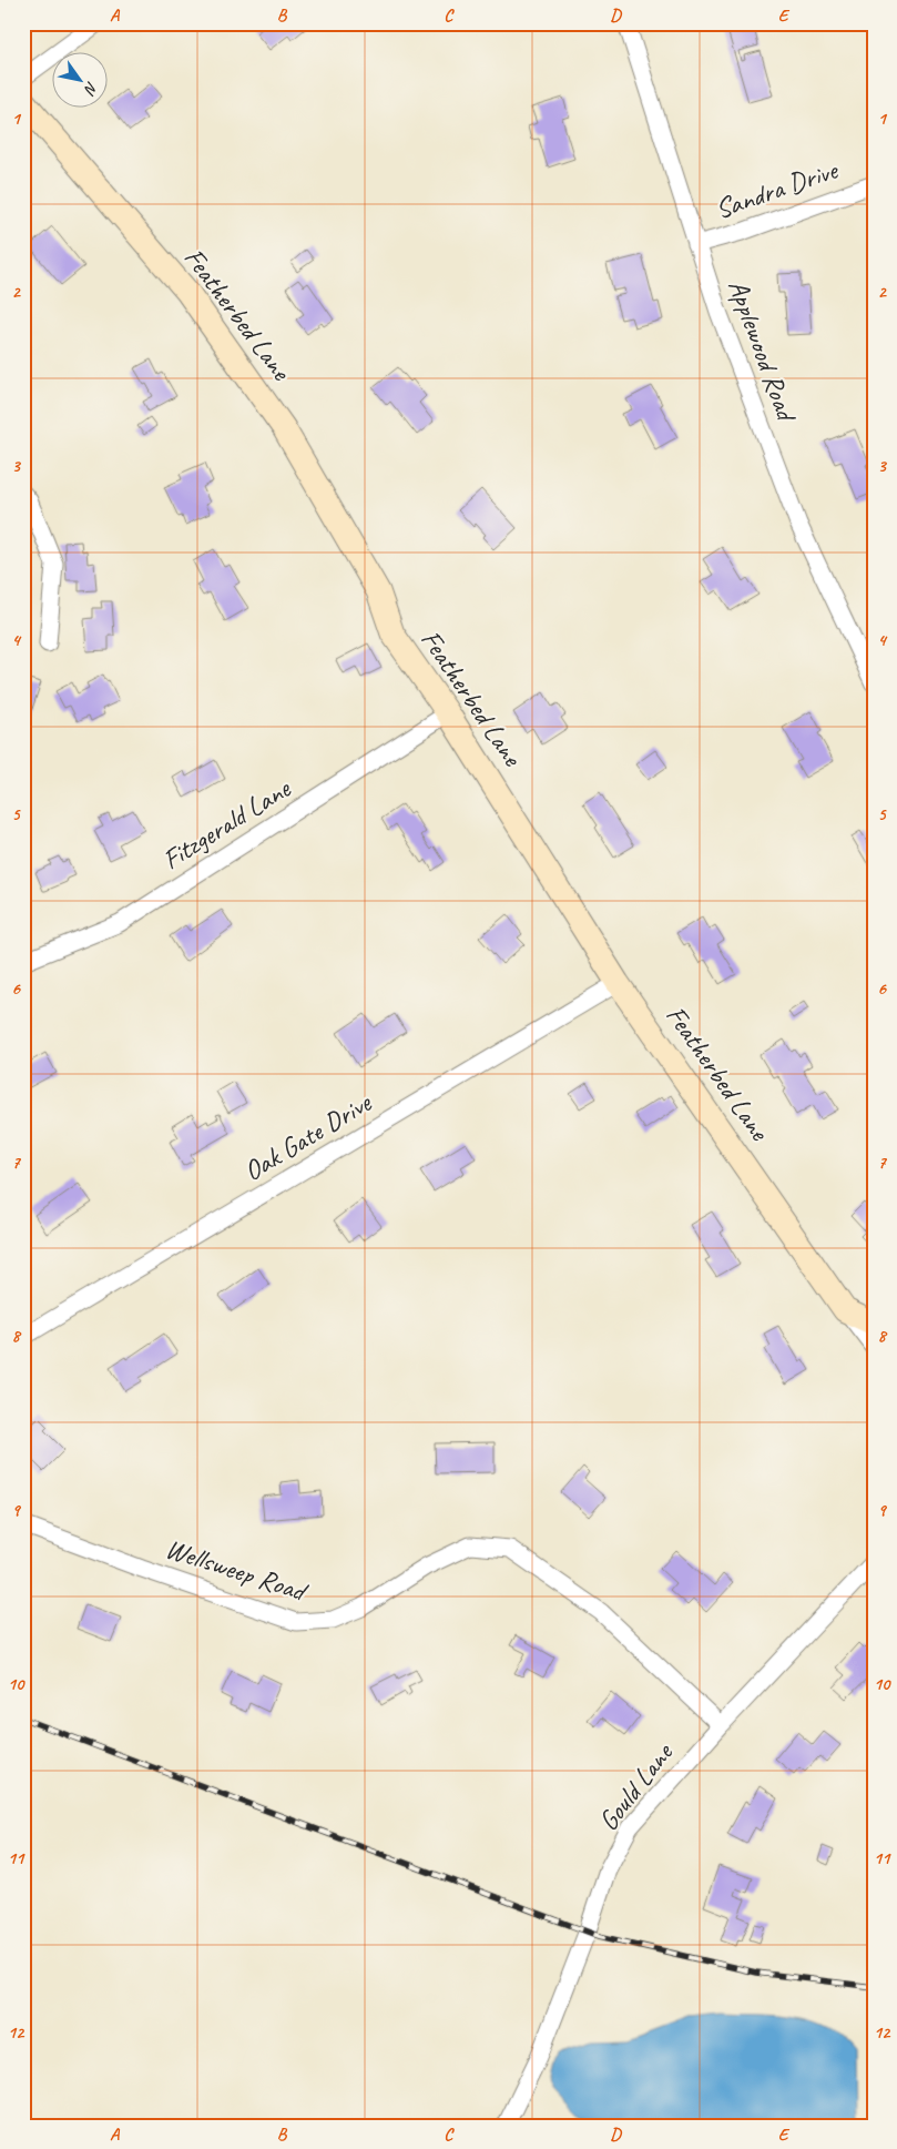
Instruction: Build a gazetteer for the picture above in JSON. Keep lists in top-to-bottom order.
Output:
{
  "streets": {
    "street": [
      "Sandra Drive",
      "Featherbed Lane",
      "Applewood Road",
      "Fitzgerald Lane",
      "Oak Gate Drive",
      "Wellsweep Road",
      "Gould Lane"
    ]
  },
  "crossings": [
    ["Sandra Drive", "Applewood Road"],
    ["Featherbed Lane", "Fitzgerald Lane"],
    ["Featherbed Lane", "Oak Gate Drive"],
    ["Wellsweep Road", "Gould Lane"]
  ],
  "north": "bottom right",
  "grid": {
    "columns": [
      "A",
      "B",
      "C",
      "D",
      "E"
    ],
    "rows": [
      "1",
      "2",
      "3",
      "4",
      "5",
      "6",
      "7",
      "8",
      "9",
      "10",
      "11",
      "12"
    ]
  }
}
